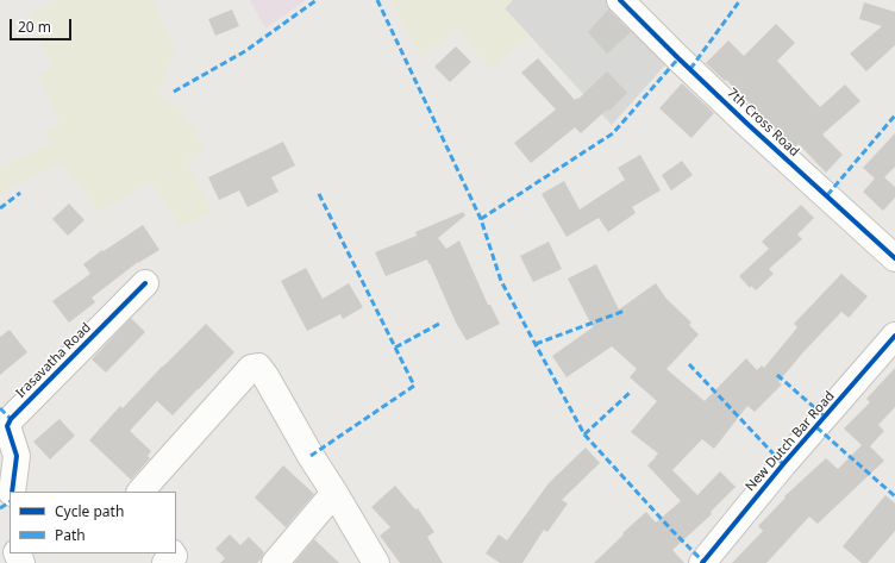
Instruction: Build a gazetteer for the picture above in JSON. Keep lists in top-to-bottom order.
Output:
{
  "streets": {
    "street": ["7th Cross Road", "Irasavatha Road", "New Dutch Bar Road"]
  },
  "legend": ["Cycle path", "Path"],
  "scale_bar": "20 m"
}
